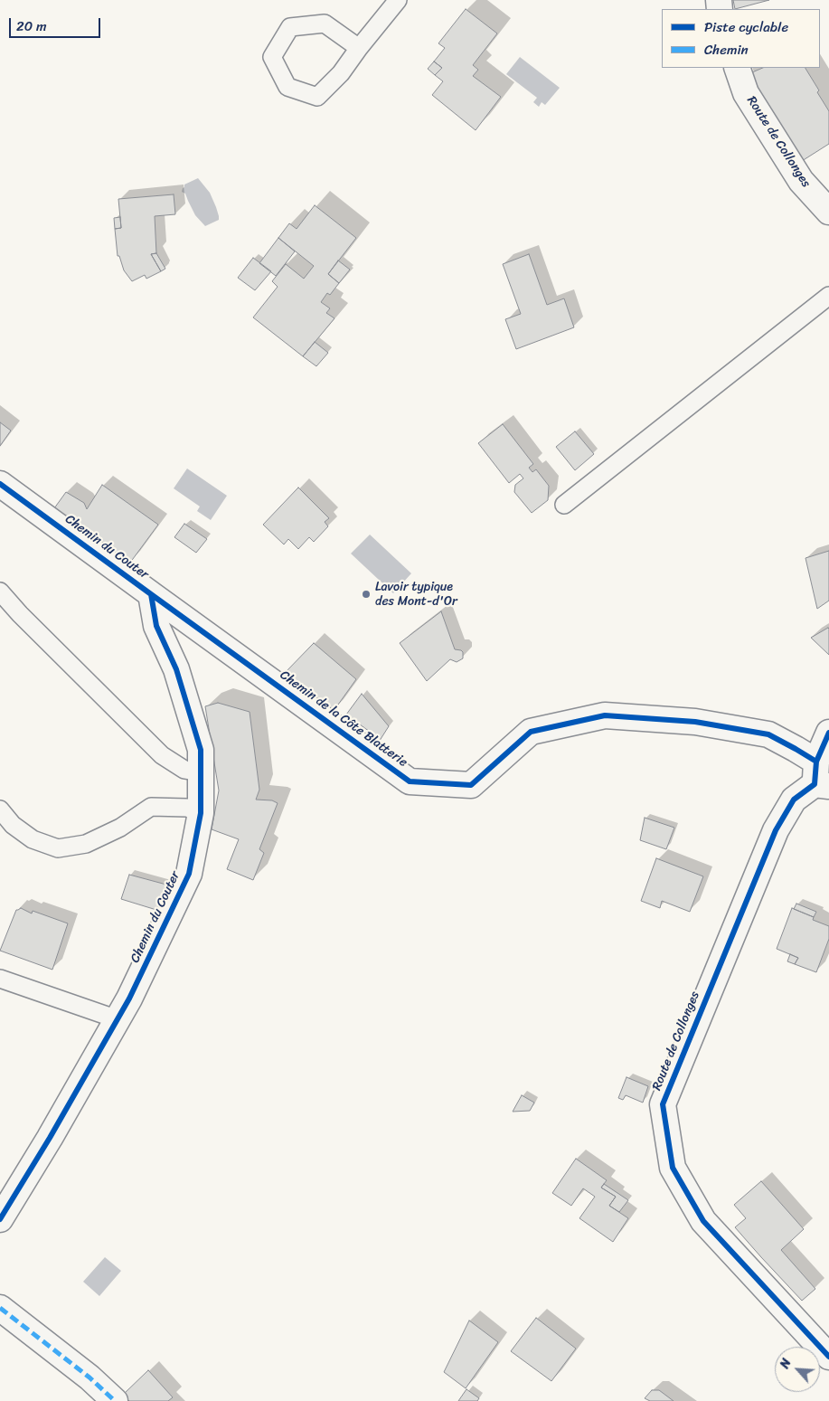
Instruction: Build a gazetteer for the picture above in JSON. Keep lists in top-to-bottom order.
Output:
{
  "streets": {
    "street": ["Route de Collonges", "Chemin du Couter", "Chemin de la Côte Blatterie"]
  },
  "crossings": [
    ["Route de Collonges", "Chemin de la Côte Blatterie"],
    ["Chemin du Couter", "Chemin de la Côte Blatterie"]
  ],
  "places": ["Lavoir typique des Mont-d'Or"],
  "legend": ["Piste cyclable", "Chemin"],
  "scale_bar": "20 m",
  "north": "top left"
}
